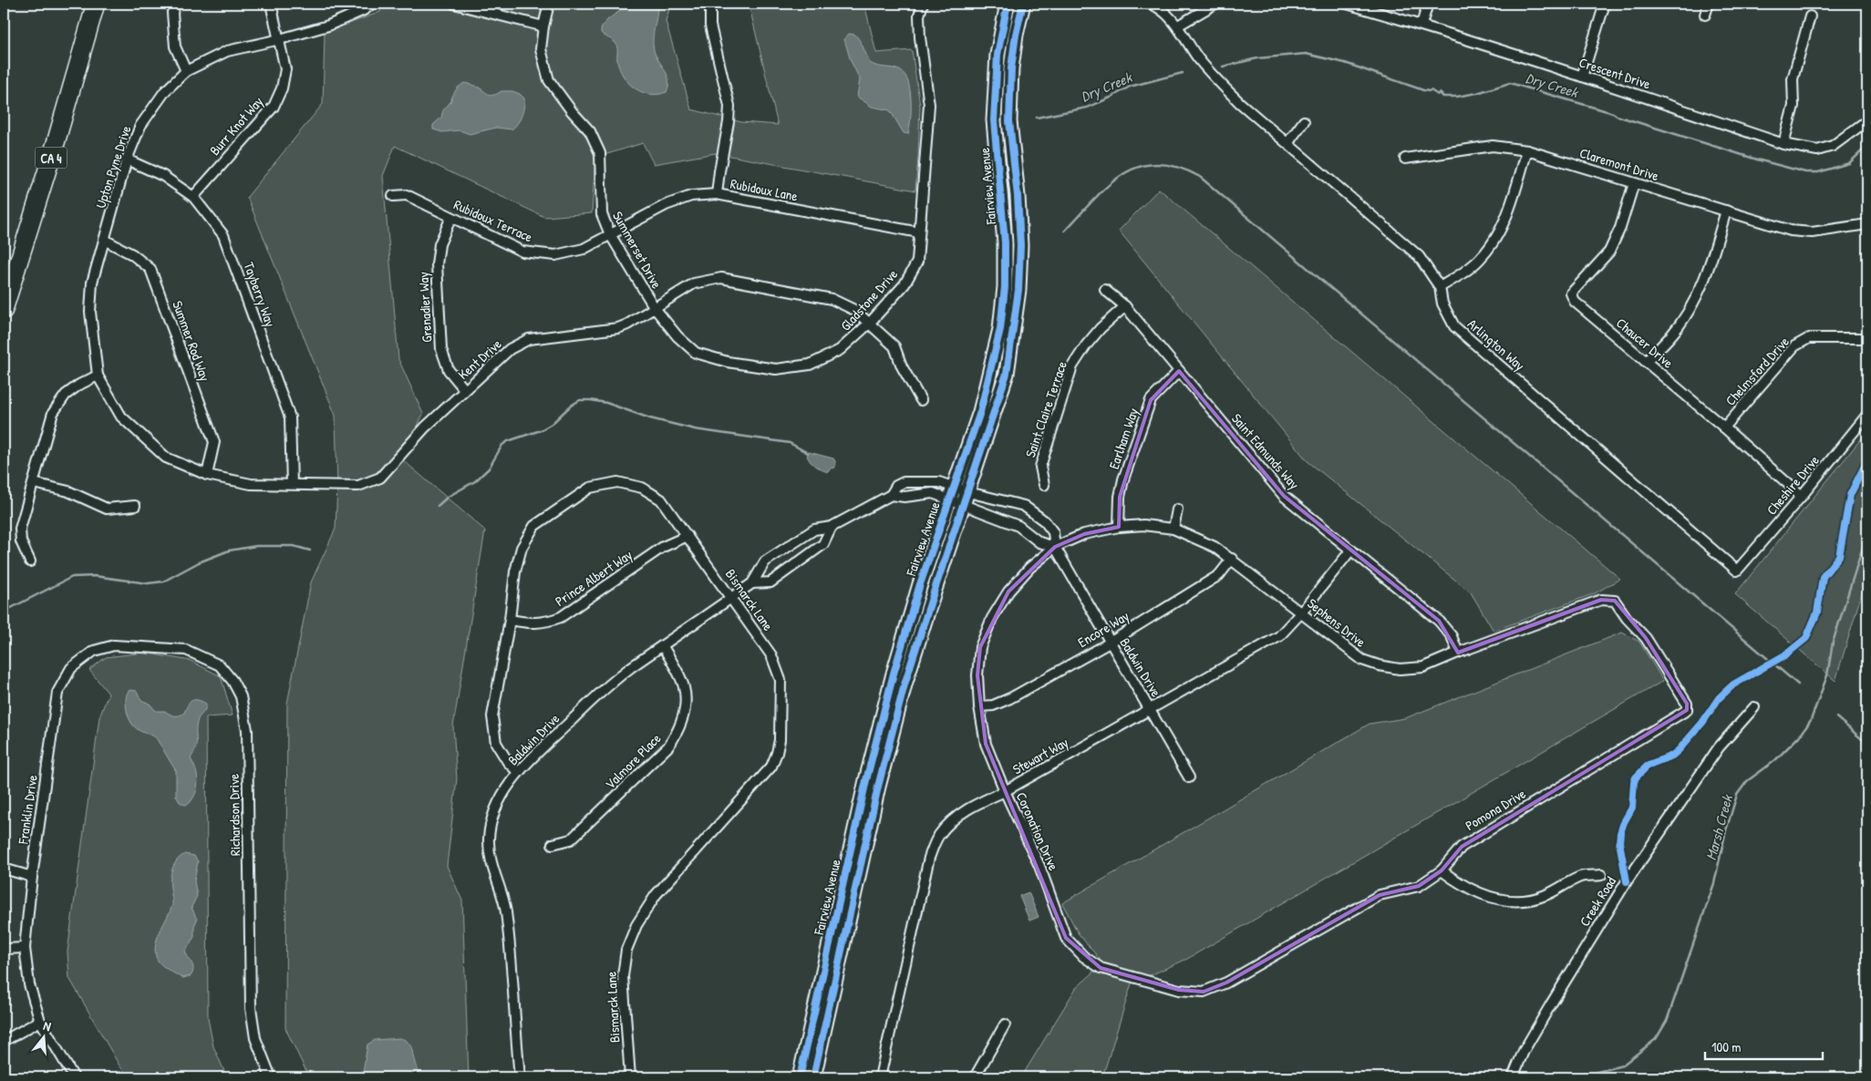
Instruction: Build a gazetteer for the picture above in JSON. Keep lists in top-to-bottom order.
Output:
{
  "streets": {
    "highway": ["CA 4"],
    "street": [
      "Crescent Drive",
      "Burr Knot Way",
      "Claremont Drive",
      "Upton Pyne Drive",
      "Fairview Avenue",
      "Rubidoux Lane",
      "Rubidoux Terrace",
      "Summerset Drive",
      "Tayberry Way",
      "Gladstone Drive",
      "Grenadier Way",
      "Summer Rod Way",
      "Chaucer Drive",
      "Arlington Way",
      "Kent Drive",
      "Chelmsford Drive",
      "Saint Claire Terrace",
      "Earlham Way",
      "Saint Edmunds Way",
      "Cheshire Drive",
      "Prince Albert Way",
      "Bismarck Lane",
      "Sephens Drive",
      "Encore Way",
      "Baldwin Drive",
      "Stewart Way",
      "Valmore Place",
      "Franklin Drive",
      "Pomona Drive",
      "Richardson Drive",
      "Coronation Drive",
      "Creek Road"
    ]
  },
  "crossings": [
    ["Burr Knot Way", "Upton Pyne Drive"],
    ["Burr Knot Way", "Tayberry Way"],
    ["Claremont Drive", "Chaucer Drive"],
    ["Upton Pyne Drive", "Tayberry Way"],
    ["Upton Pyne Drive", "Summer Rod Way"],
    ["Upton Pyne Drive", "Kent Drive"],
    ["Fairview Avenue", "Baldwin Drive"],
    ["Rubidoux Lane", "Rubidoux Terrace"],
    ["Rubidoux Lane", "Summerset Drive"],
    ["Rubidoux Lane", "Gladstone Drive"],
    ["Rubidoux Terrace", "Summerset Drive"],
    ["Rubidoux Terrace", "Grenadier Way"],
    ["Summerset Drive", "Gladstone Drive"],
    ["Summerset Drive", "Kent Drive"],
    ["Tayberry Way", "Kent Drive"],
    ["Gladstone Drive", "Kent Drive"],
    ["Grenadier Way", "Kent Drive"],
    ["Summer Rod Way", "Kent Drive"],
    ["Chaucer Drive", "Chelmsford Drive"],
    ["Chaucer Drive", "Cheshire Drive"],
    ["Arlington Way", "Cheshire Drive"],
    ["Saint Claire Terrace", "Saint Edmunds Way"],
    ["Earlham Way", "Saint Edmunds Way"],
    ["Earlham Way", "Sephens Drive"],
    ["Saint Edmunds Way", "Sephens Drive"],
    ["Saint Edmunds Way", "Stewart Way"],
    ["Prince Albert Way", "Bismarck Lane"],
    ["Bismarck Lane", "Baldwin Drive"],
    ["Sephens Drive", "Encore Way"],
    ["Sephens Drive", "Baldwin Drive"],
    ["Sephens Drive", "Stewart Way"],
    ["Sephens Drive", "Pomona Drive"],
    ["Sephens Drive", "Coronation Drive"],
    ["Encore Way", "Baldwin Drive"],
    ["Encore Way", "Coronation Drive"],
    ["Baldwin Drive", "Stewart Way"],
    ["Baldwin Drive", "Valmore Place"],
    ["Baldwin Drive", "Coronation Drive"],
    ["Stewart Way", "Coronation Drive"],
    ["Franklin Drive", "Richardson Drive"],
    ["Pomona Drive", "Coronation Drive"]
  ],
  "water": ["Dry Creek", "Marsh Creek"],
  "scale_bar": "100 m",
  "north": "top"
}
